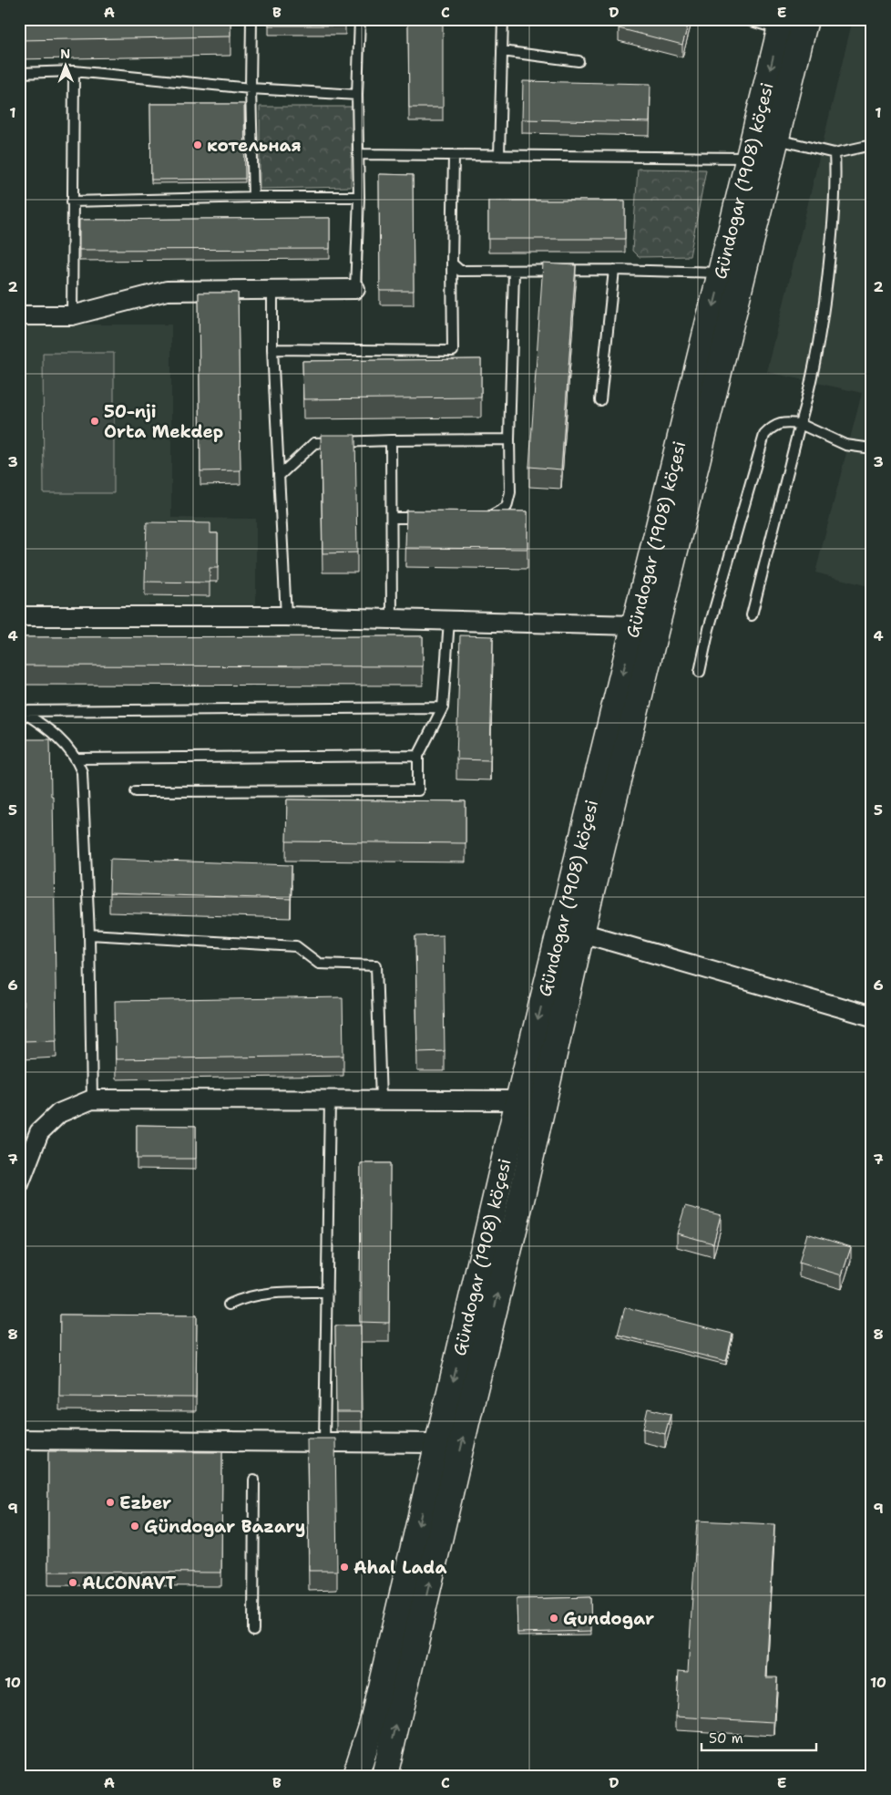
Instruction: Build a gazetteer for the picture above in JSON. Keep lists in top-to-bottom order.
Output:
{
  "streets": {
    "main road": ["Gündogar (1908) köçesi"]
  },
  "places": [
    "котельная",
    "50-nji Orta Mekdep",
    "Ezber",
    "Gündogar Bazary",
    "Ahal Lada",
    "ALCONAVT",
    "Gundogar"
  ],
  "scale_bar": "50 m",
  "north": "top",
  "grid": {
    "columns": [
      "A",
      "B",
      "C",
      "D",
      "E"
    ],
    "rows": [
      "1",
      "2",
      "3",
      "4",
      "5",
      "6",
      "7",
      "8",
      "9",
      "10"
    ]
  }
}
